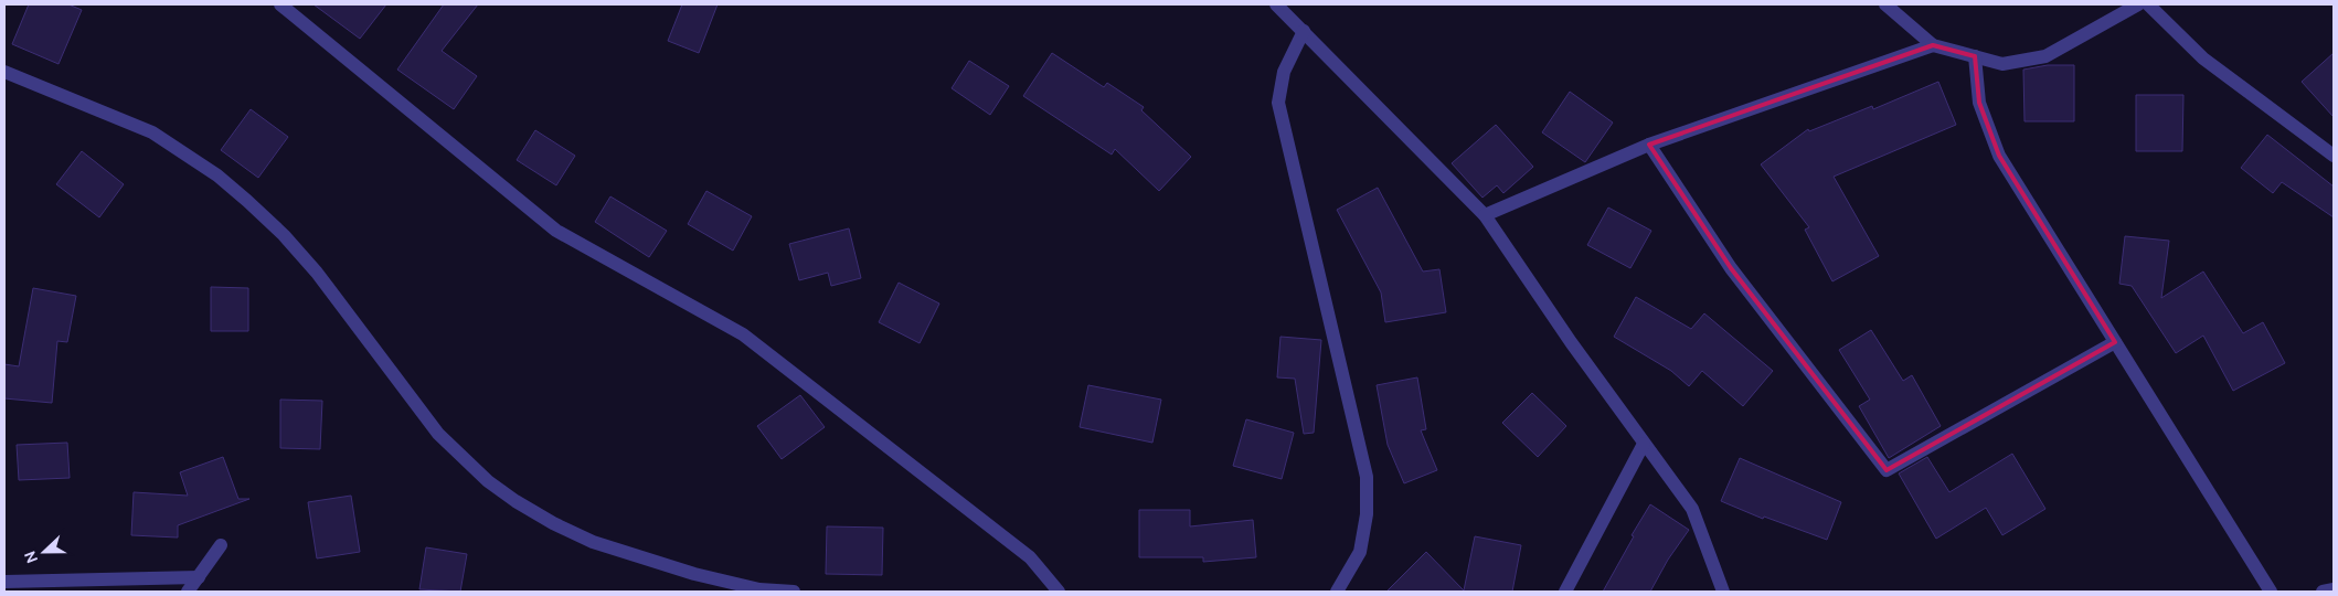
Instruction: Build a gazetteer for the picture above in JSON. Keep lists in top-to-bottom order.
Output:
{
  "north": "left"
}
